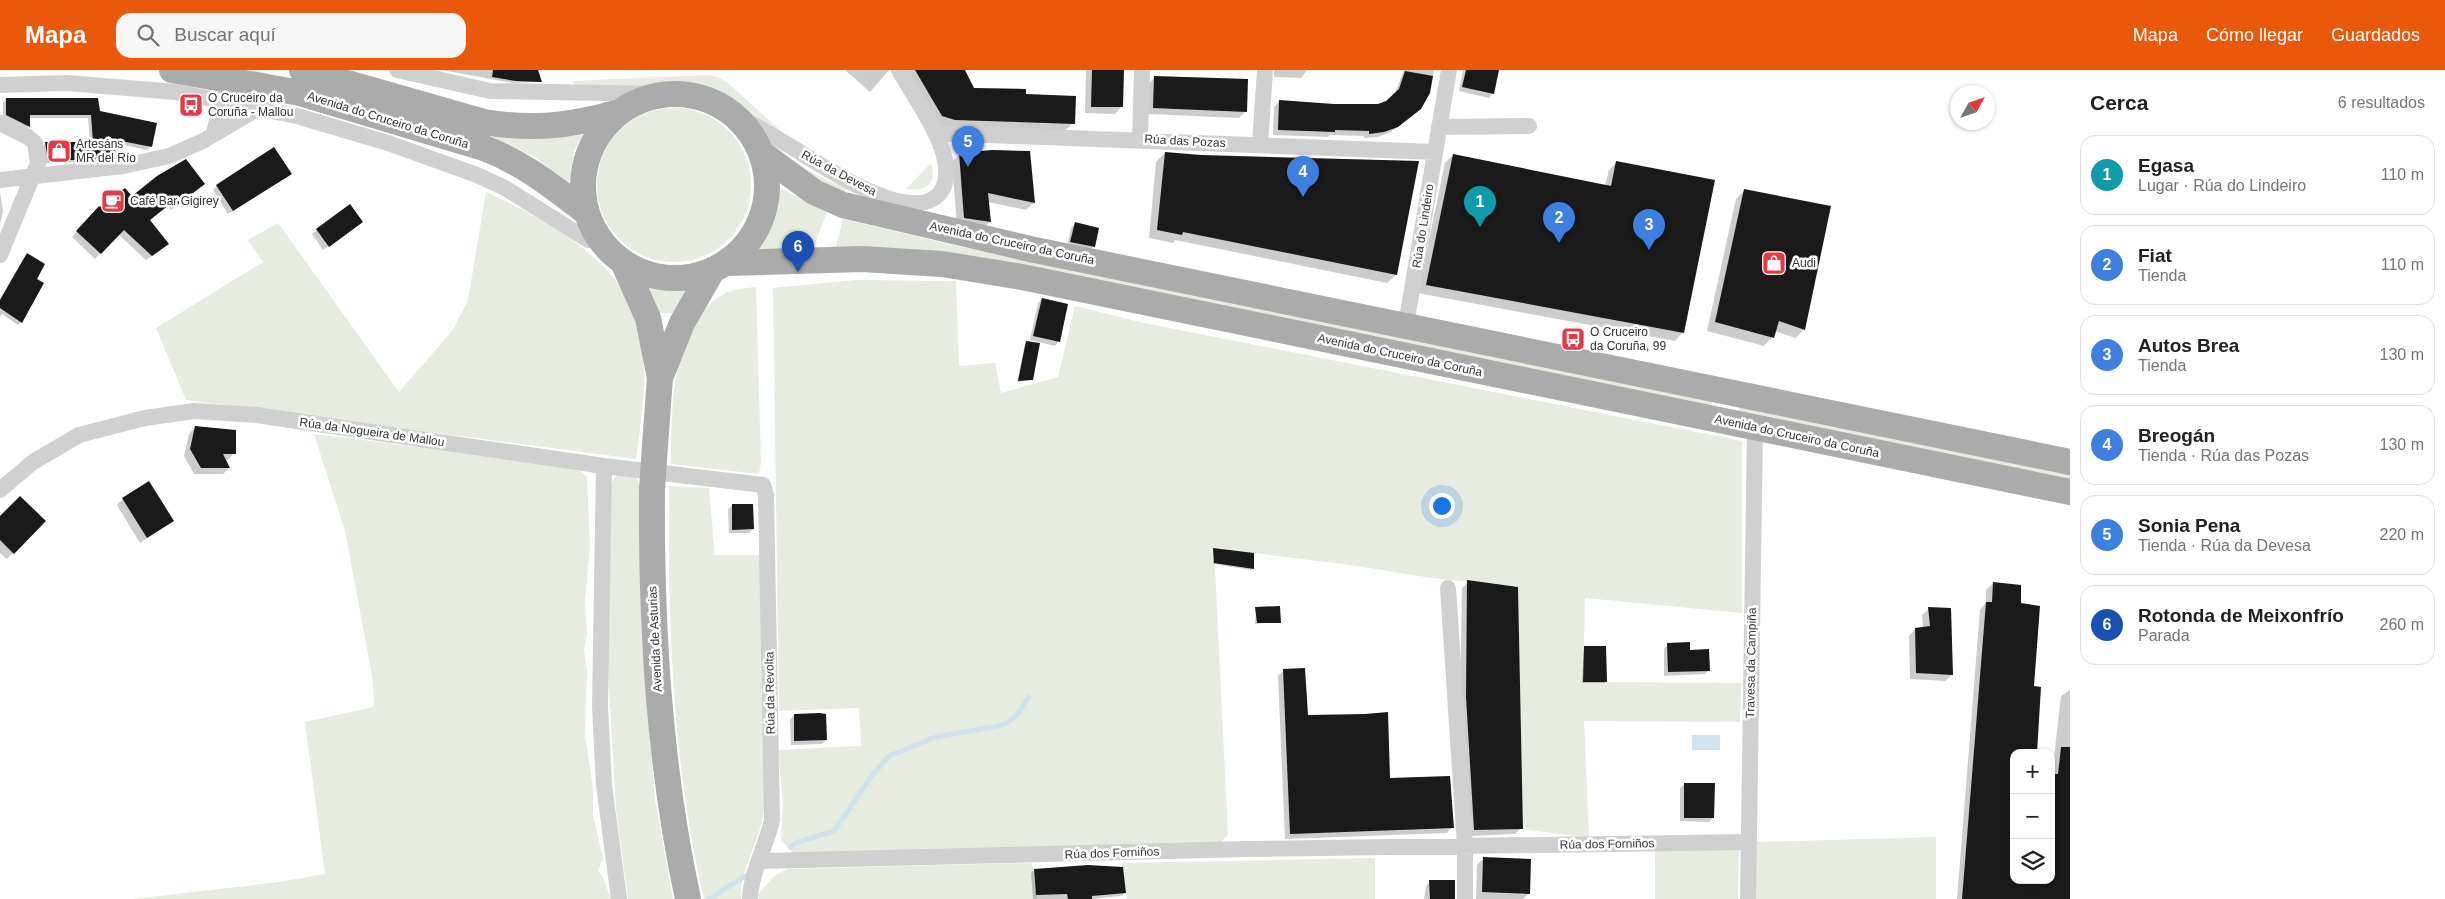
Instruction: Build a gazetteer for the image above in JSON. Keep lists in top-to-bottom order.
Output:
{
  "streets": {
    "main road": ["Avenida do Cruceiro da Coruña", "Avenida de Asturias"],
    "street": [
      "Rúa das Pozas",
      "Rúa da Devesa",
      "Rúa do Lindeiro",
      "Rúa da Nogueira de Mallou",
      "Travesa da Campiña",
      "Rúa da Revolta",
      "Rúa dos Forniños"
    ]
  },
  "crossings": [
    ["Avenida do Cruceiro da Coruña", "Rúa do Lindeiro"],
    ["Avenida do Cruceiro da Coruña", "Avenida de Asturias"],
    ["Avenida do Cruceiro da Coruña", "Travesa da Campiña"],
    ["Rúa das Pozas", "Rúa da Devesa"],
    ["Rúa das Pozas", "Rúa do Lindeiro"],
    ["Rúa da Nogueira de Mallou", "Rúa da Revolta"],
    ["Travesa da Campiña", "Rúa dos Forniños"],
    ["Rúa da Revolta", "Rúa dos Forniños"]
  ],
  "places": {
    "bus stop": ["O Cruceiro da Coruña - Mallou", "O Cruceiro da Coruña, 99"],
    "shop": ["Artesáns MR del Río", "Audi"],
    "cafe": ["Café Bar Gigirey"]
  },
  "north": "top right",
  "page": {
    "header": "Mapa",
    "search": "Buscar aquí",
    "nav": ["Mapa", "Cómo llegar", "Guardados"],
    "heading": ["Cerca", "6 resultados"],
    "pins": [
      "5",
      "4",
      "1",
      "2",
      "3",
      "6"
    ],
    "list": [
      {
        "mark": "1",
        "name": "Egasa",
        "note": "Lugar · Rúa do Lindeiro",
        "value": "110 m"
      },
      {
        "mark": "2",
        "name": "Fiat",
        "note": "Tienda",
        "value": "110 m"
      },
      {
        "mark": "3",
        "name": "Autos Brea",
        "note": "Tienda",
        "value": "130 m"
      },
      {
        "mark": "4",
        "name": "Breogán",
        "note": "Tienda · Rúa das Pozas",
        "value": "130 m"
      },
      {
        "mark": "5",
        "name": "Sonia Pena",
        "note": "Tienda · Rúa da Devesa",
        "value": "220 m"
      },
      {
        "mark": "6",
        "name": "Rotonda de Meixonfrío",
        "note": "Parada",
        "value": "260 m"
      }
    ],
    "map_buttons": ["+", "−"]
  }
}
